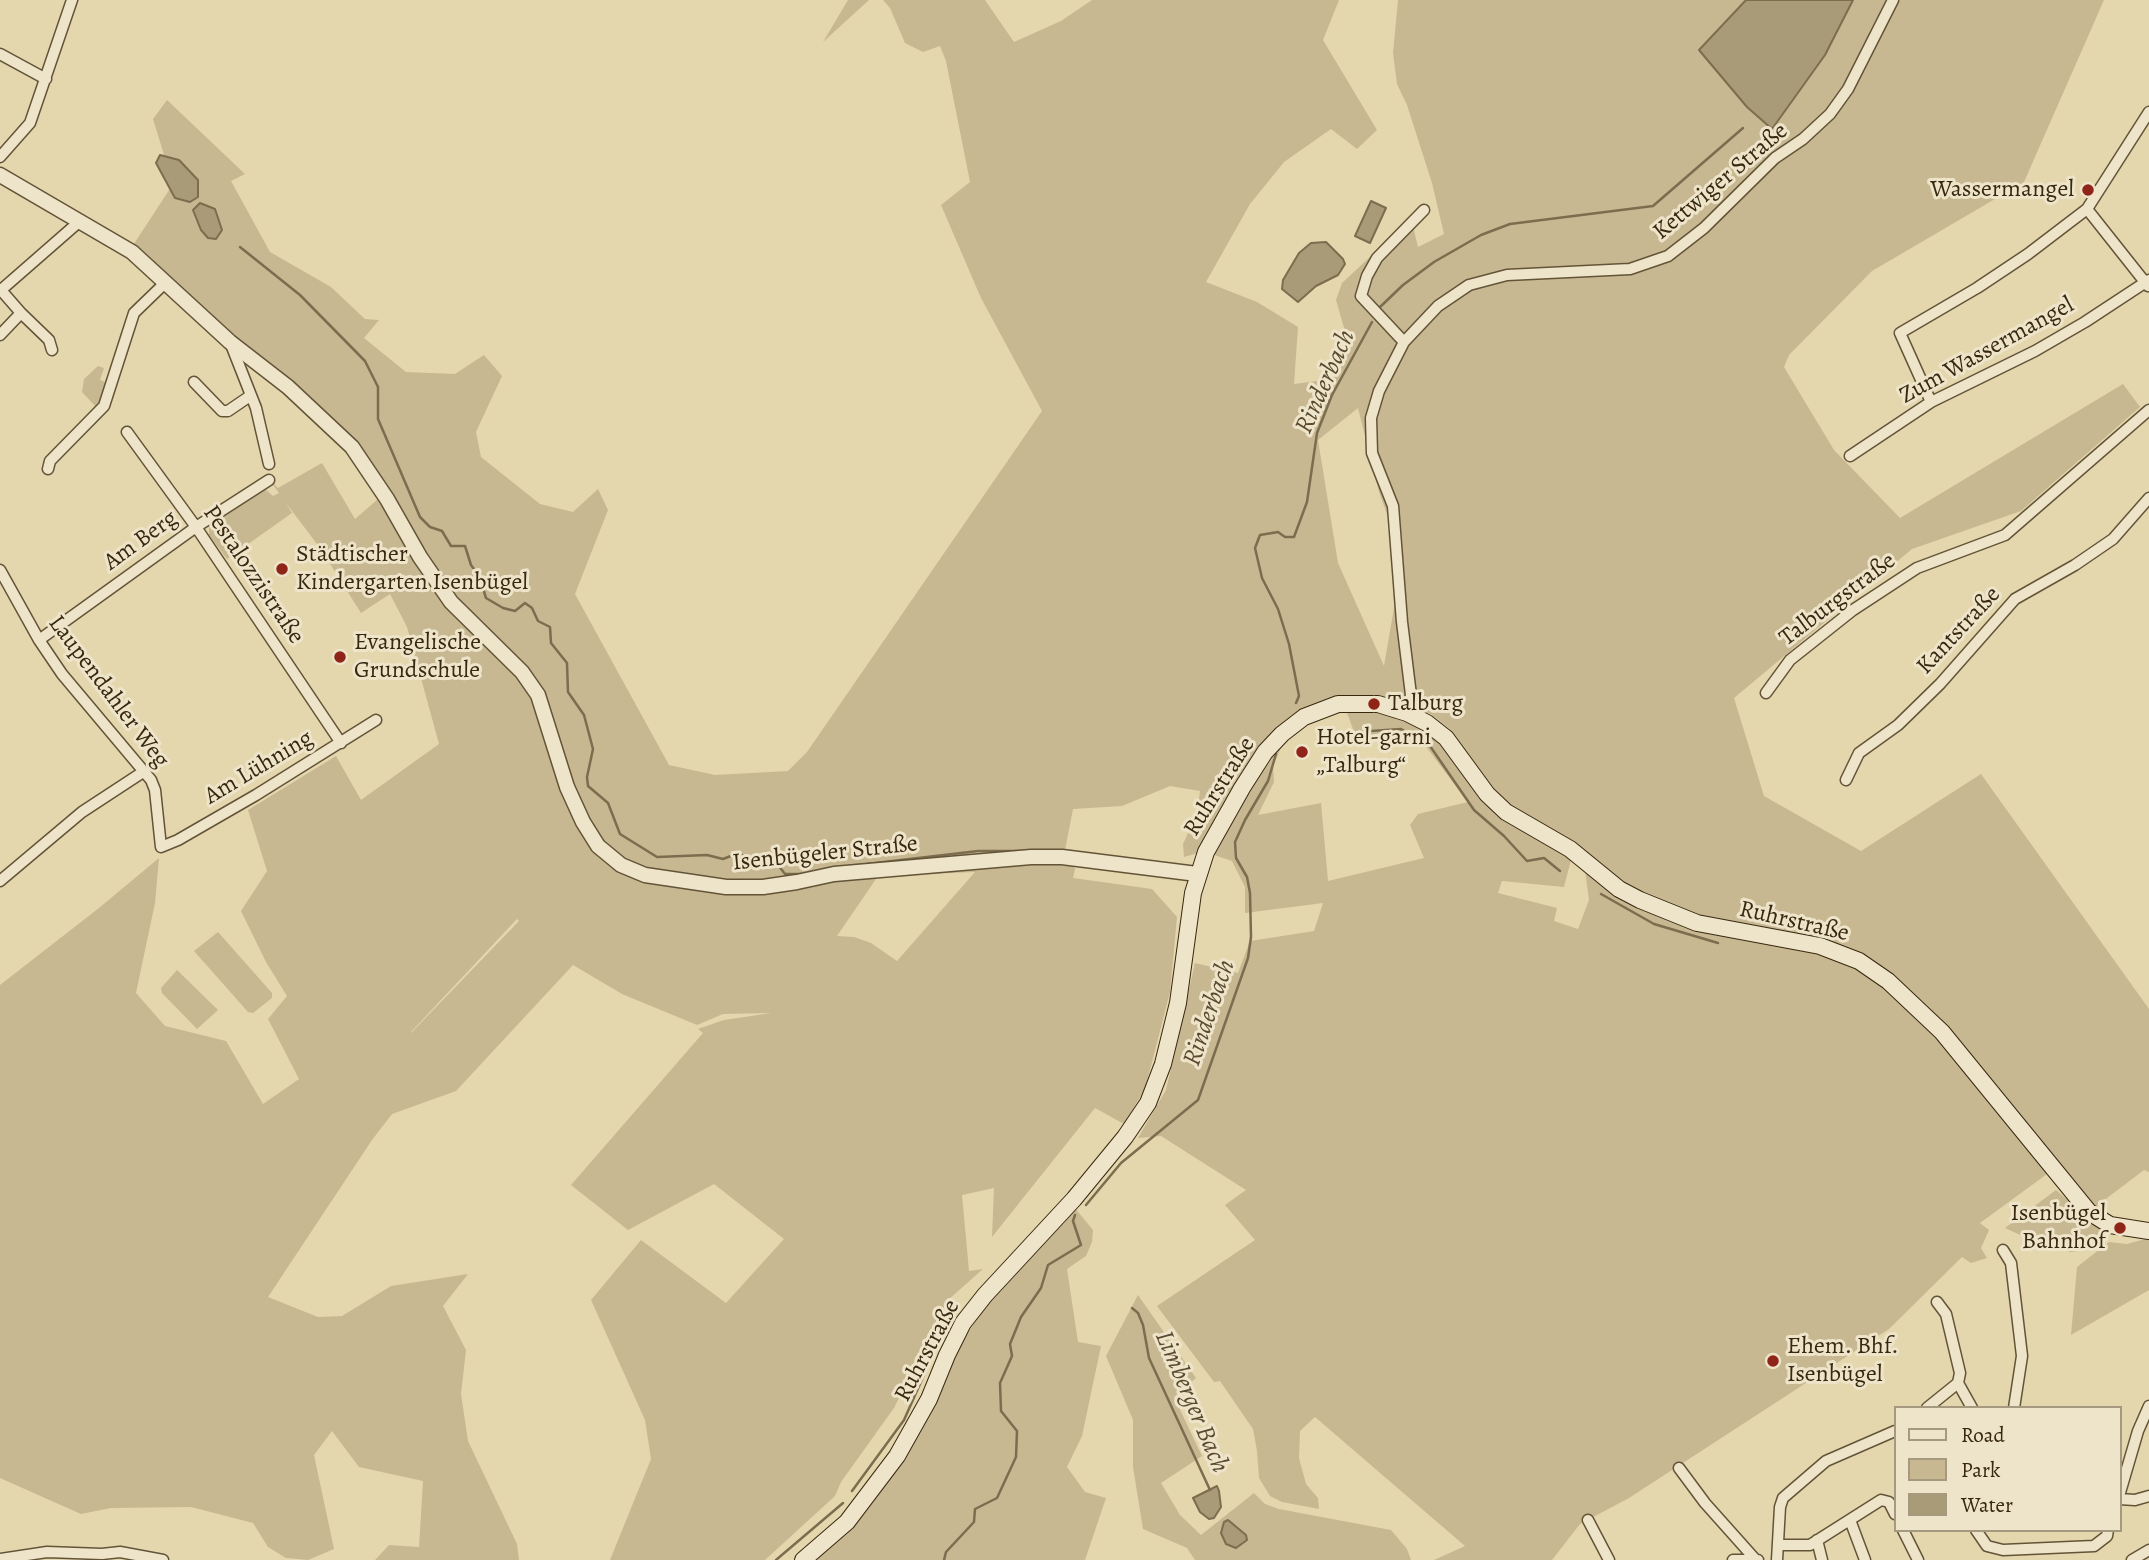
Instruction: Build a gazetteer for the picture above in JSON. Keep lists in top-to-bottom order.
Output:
{
  "streets": {
    "main road": ["Ruhrstraße"],
    "street": [
      "Kettwiger Straße",
      "Zum Wassermangel",
      "Am Berg",
      "Pestalozzistraße",
      "Talburgstraße",
      "Kantstraße",
      "Laupendahler Weg",
      "Am Lühning",
      "Isenbügeler Straße"
    ]
  },
  "crossings": [
    ["Kettwiger Straße", "Ruhrstraße"],
    ["Am Berg", "Pestalozzistraße"],
    ["Am Berg", "Laupendahler Weg"],
    ["Pestalozzistraße", "Am Lühning"],
    ["Laupendahler Weg", "Am Lühning"],
    ["Ruhrstraße", "Isenbügeler Straße"]
  ],
  "water": ["Rinderbach", "Limberger Bach"],
  "places": [
    "Wassermangel",
    "Städtischer Kindergarten Isenbügel",
    "Evangelische Grundschule",
    "Talburg",
    "Hotel-garni „Talburg“",
    "Isenbügel Bahnhof",
    "Ehem. Bhf. Isenbügel"
  ],
  "legend": ["Road", "Park", "Water"]
}
